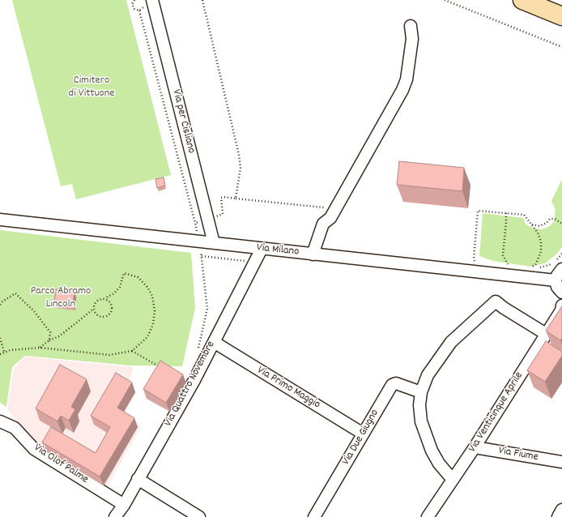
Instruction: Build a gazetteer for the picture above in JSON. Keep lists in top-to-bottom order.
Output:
{
  "streets": {
    "street": [
      "Via per Cisliano",
      "Via Milano",
      "Via Quattro Novembre",
      "Via Primo Maggio",
      "Via Venticinque Aprile",
      "Via Due Giugno",
      "Via Fiume",
      "Via Olof Palme"
    ]
  },
  "crossings": [
    ["Via per Cisliano", "Via Milano"],
    ["Via Milano", "Via Quattro Novembre"],
    ["Via Quattro Novembre", "Via Primo Maggio"],
    ["Via Quattro Novembre", "Via Olof Palme"],
    ["Via Primo Maggio", "Via Due Giugno"],
    ["Via Venticinque Aprile", "Via Fiume"]
  ],
  "parks": ["Cimitero di Vittuone", "Parco Abramo Lincoln"]
}
